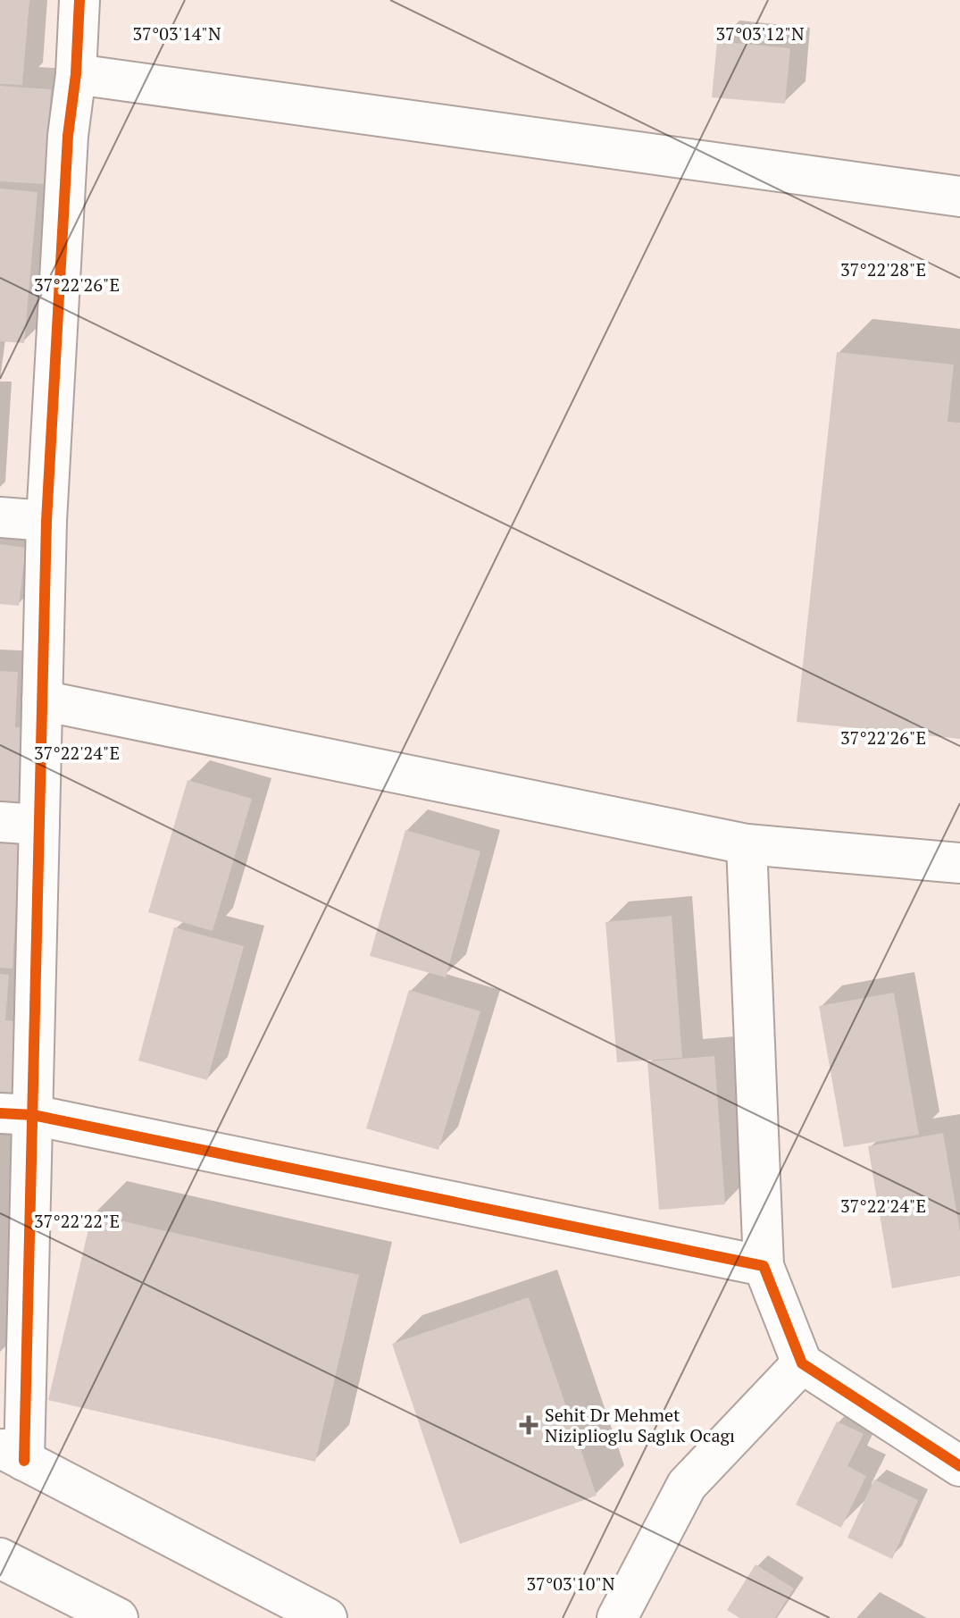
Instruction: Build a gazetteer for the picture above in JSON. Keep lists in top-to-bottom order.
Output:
{
  "places": {
    "health": ["Sehit Dr Mehmet Niziplioglu Saglık Ocagı"]
  },
  "coordinates": [
    "37°03'14\"N",
    "37°03'12\"N",
    "37°22'28\"E",
    "37°22'26\"E",
    "37°22'24\"E",
    "37°22'22\"E",
    "37°03'10\"N"
  ]
}
